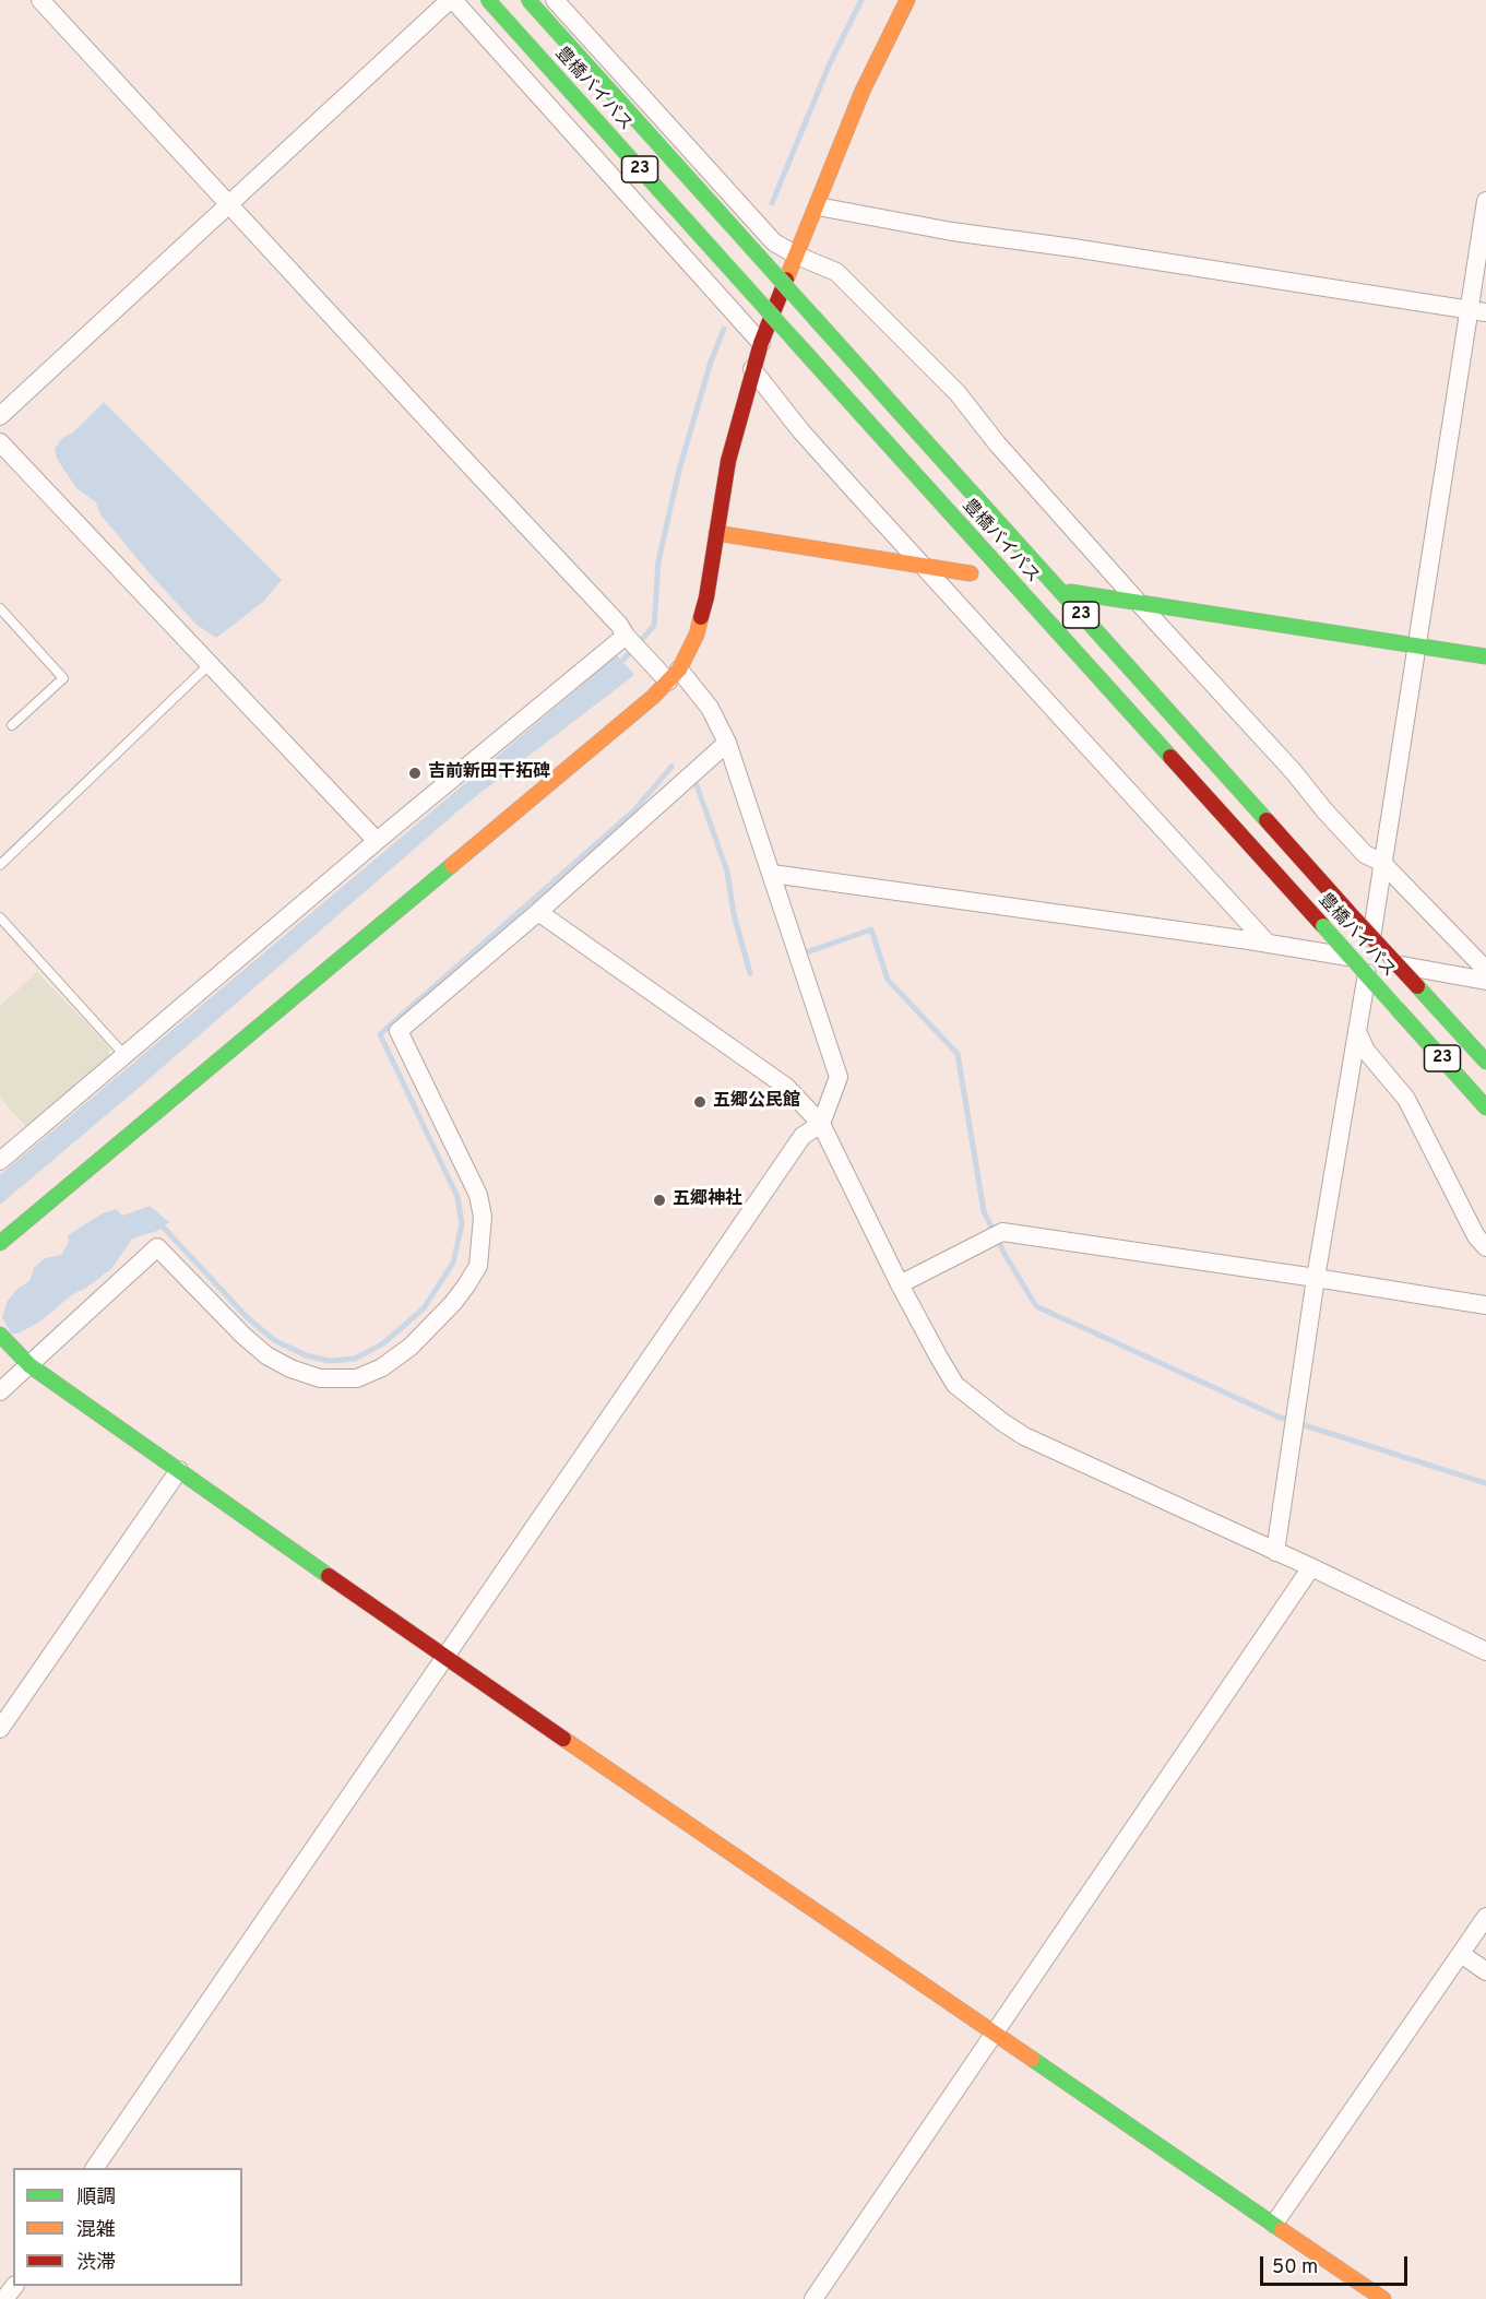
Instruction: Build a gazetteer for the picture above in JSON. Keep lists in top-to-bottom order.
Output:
{
  "streets": {
    "main road": ["豊橋バイパス", "23"]
  },
  "places": ["吉前新田干拓碑", "五郷公民館", "五郷神社"],
  "legend": ["順調", "混雑", "渋滞"],
  "scale_bar": "50 m"
}
